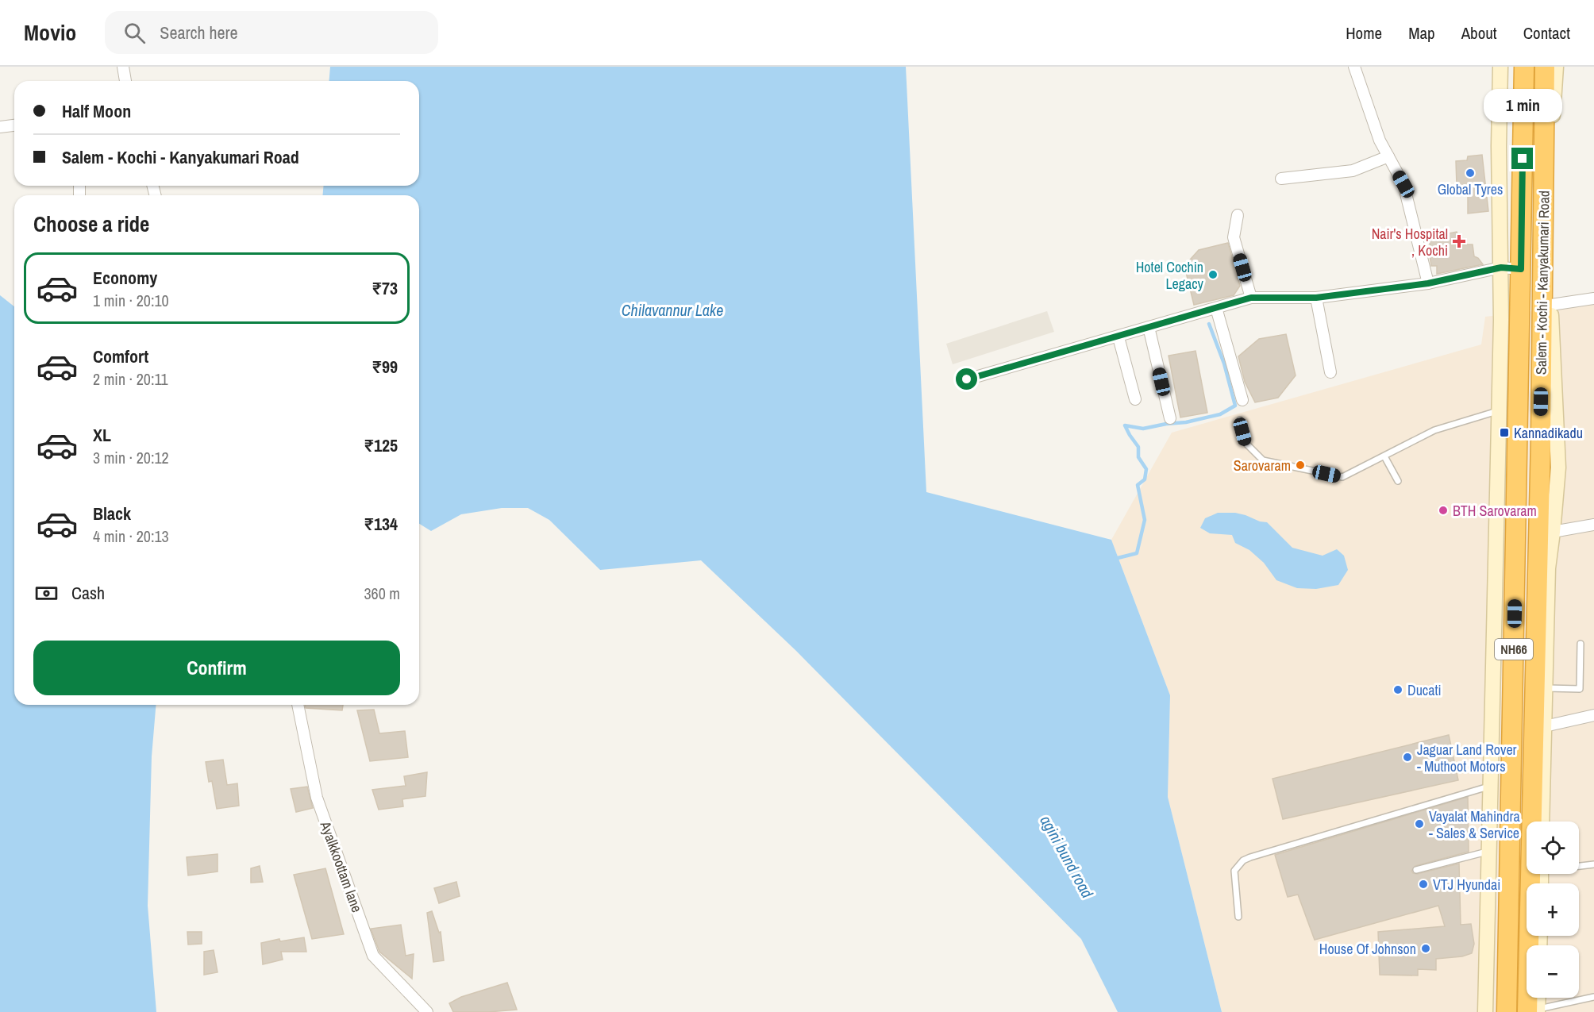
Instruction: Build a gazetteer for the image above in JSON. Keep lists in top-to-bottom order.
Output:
{
  "streets": {
    "highway": ["Salem - Kochi - Kanyakumari Road", "NH66"],
    "street": ["Ayalkkoottam lane"]
  },
  "water": ["Chilavannur Lake", "agini bund road"],
  "places": {
    "other": [
      "Global Tyres",
      "Hotel Cochin Legacy",
      "Sarovaram",
      "BTH Sarovaram",
      "Ducati",
      "Jaguar Land Rover - Muthoot Motors",
      "Vayalat Mahindra - Sales & Service",
      "VTJ Hyundai",
      "House Of Johnson"
    ],
    "health": ["Nair's Hospital , Kochi"],
    "transit": ["Kannadikadu"]
  },
  "page": {
    "header": "Movio",
    "search": "Search here",
    "nav": [
      "Home",
      "Map",
      "About",
      "Contact"
    ],
    "banner": ["Half Moon", "Salem - Kochi - Kanyakumari Road"],
    "bubble": "1 min",
    "heading": "Choose a ride",
    "list": [
      {
        "name": "Economy",
        "note": "1 min · 20:10",
        "value": "₹73"
      },
      {
        "name": "Comfort",
        "note": "2 min · 20:11",
        "value": "₹99"
      },
      {
        "name": "XL",
        "note": "3 min · 20:12",
        "value": "₹125"
      },
      {
        "name": "Black",
        "note": "4 min · 20:13",
        "value": "₹134"
      }
    ],
    "pay": ["Cash", "360 m"],
    "buttons": "Confirm",
    "map_buttons": ["+", "−"]
  }
}
